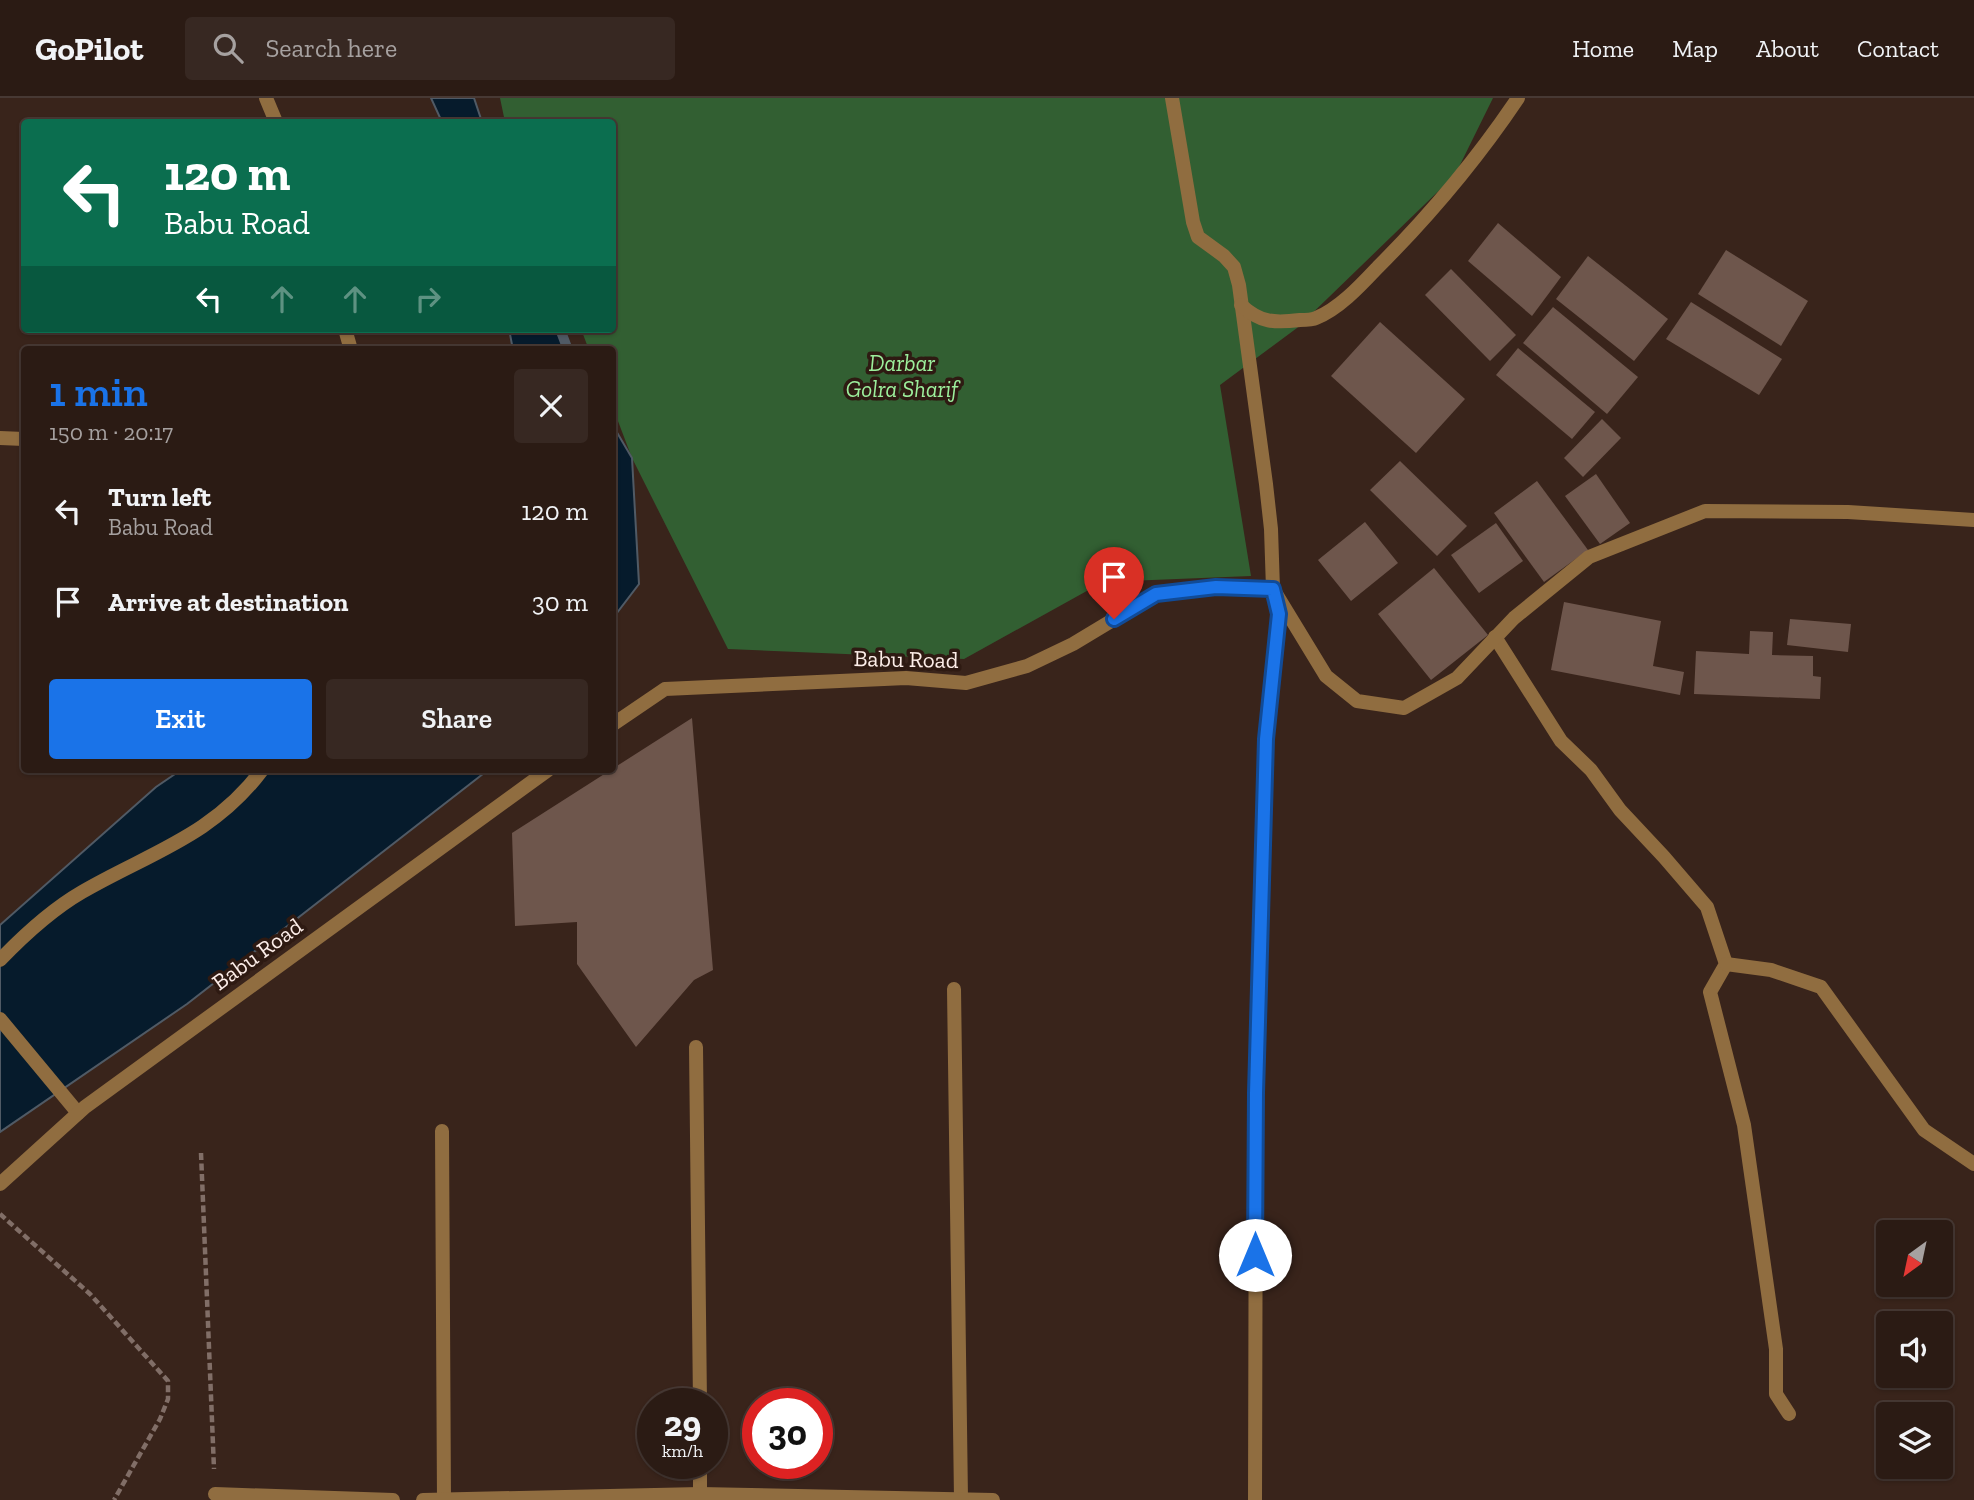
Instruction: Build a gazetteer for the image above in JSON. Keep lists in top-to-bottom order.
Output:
{
  "streets": {
    "street": ["Babu Road"]
  },
  "parks": ["Darbar Golra Sharif"],
  "north": "bottom left",
  "page": {
    "header": "GoPilot",
    "search": "Search here",
    "nav": [
      "Home",
      "Map",
      "About",
      "Contact"
    ],
    "turn": ["120 m", "Babu Road"],
    "heading": ["1 min", "150 m · 20:17"],
    "list": [
      {
        "name": "Turn left",
        "note": "Babu Road",
        "value": "120 m"
      },
      {
        "name": "Arrive at destination",
        "value": "30 m"
      }
    ],
    "buttons": ["Exit", "Share"],
    "speed": "29 km/h",
    "limit": "30"
  }
}
